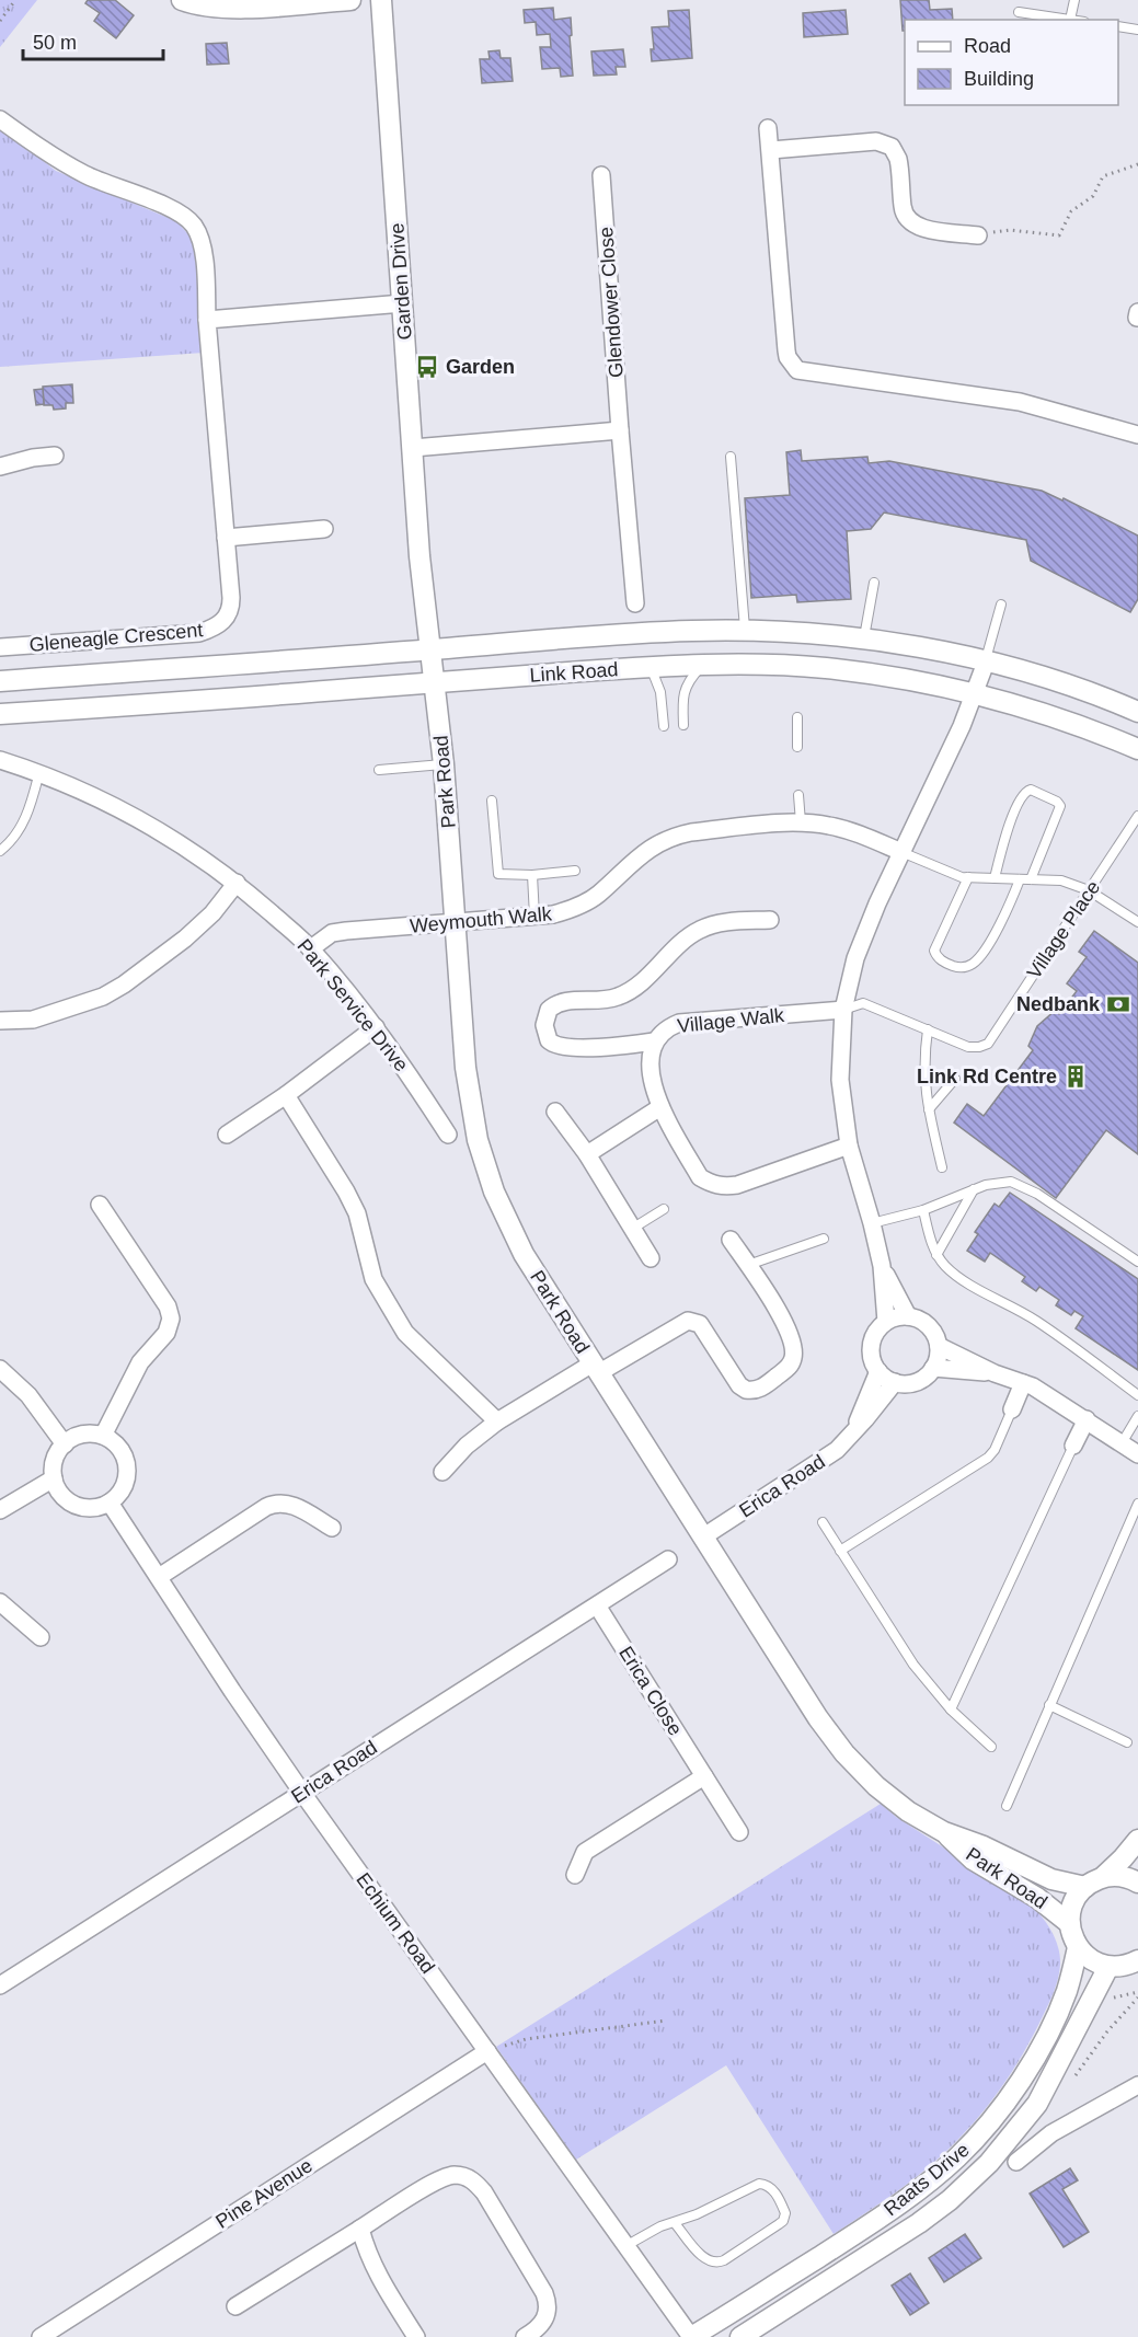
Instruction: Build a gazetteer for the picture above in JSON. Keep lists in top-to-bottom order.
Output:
{
  "streets": {
    "street": [
      "Garden Drive",
      "Glendower Close",
      "Gleneagle Crescent",
      "Link Road",
      "Park Road",
      "Weymouth Walk",
      "Park Service Drive",
      "Village Walk",
      "Erica Road",
      "Erica Close",
      "Echium Road",
      "Raats Drive",
      "Pine Avenue"
    ],
    "lane": ["Village Place"]
  },
  "crossings": [
    ["Garden Drive", "Link Road"],
    ["Garden Drive", "Park Road"],
    ["Link Road", "Park Road"],
    ["Park Road", "Weymouth Walk"],
    ["Park Road", "Erica Road"],
    ["Weymouth Walk", "Park Service Drive"],
    ["Erica Road", "Erica Close"],
    ["Erica Road", "Echium Road"],
    ["Echium Road", "Raats Drive"],
    ["Echium Road", "Pine Avenue"]
  ],
  "places": {
    "bus stop": ["Garden"],
    "bank": ["Nedbank"],
    "building": ["Link Rd Centre"]
  },
  "legend": ["Road", "Building"],
  "scale_bar": "50 m"
}
